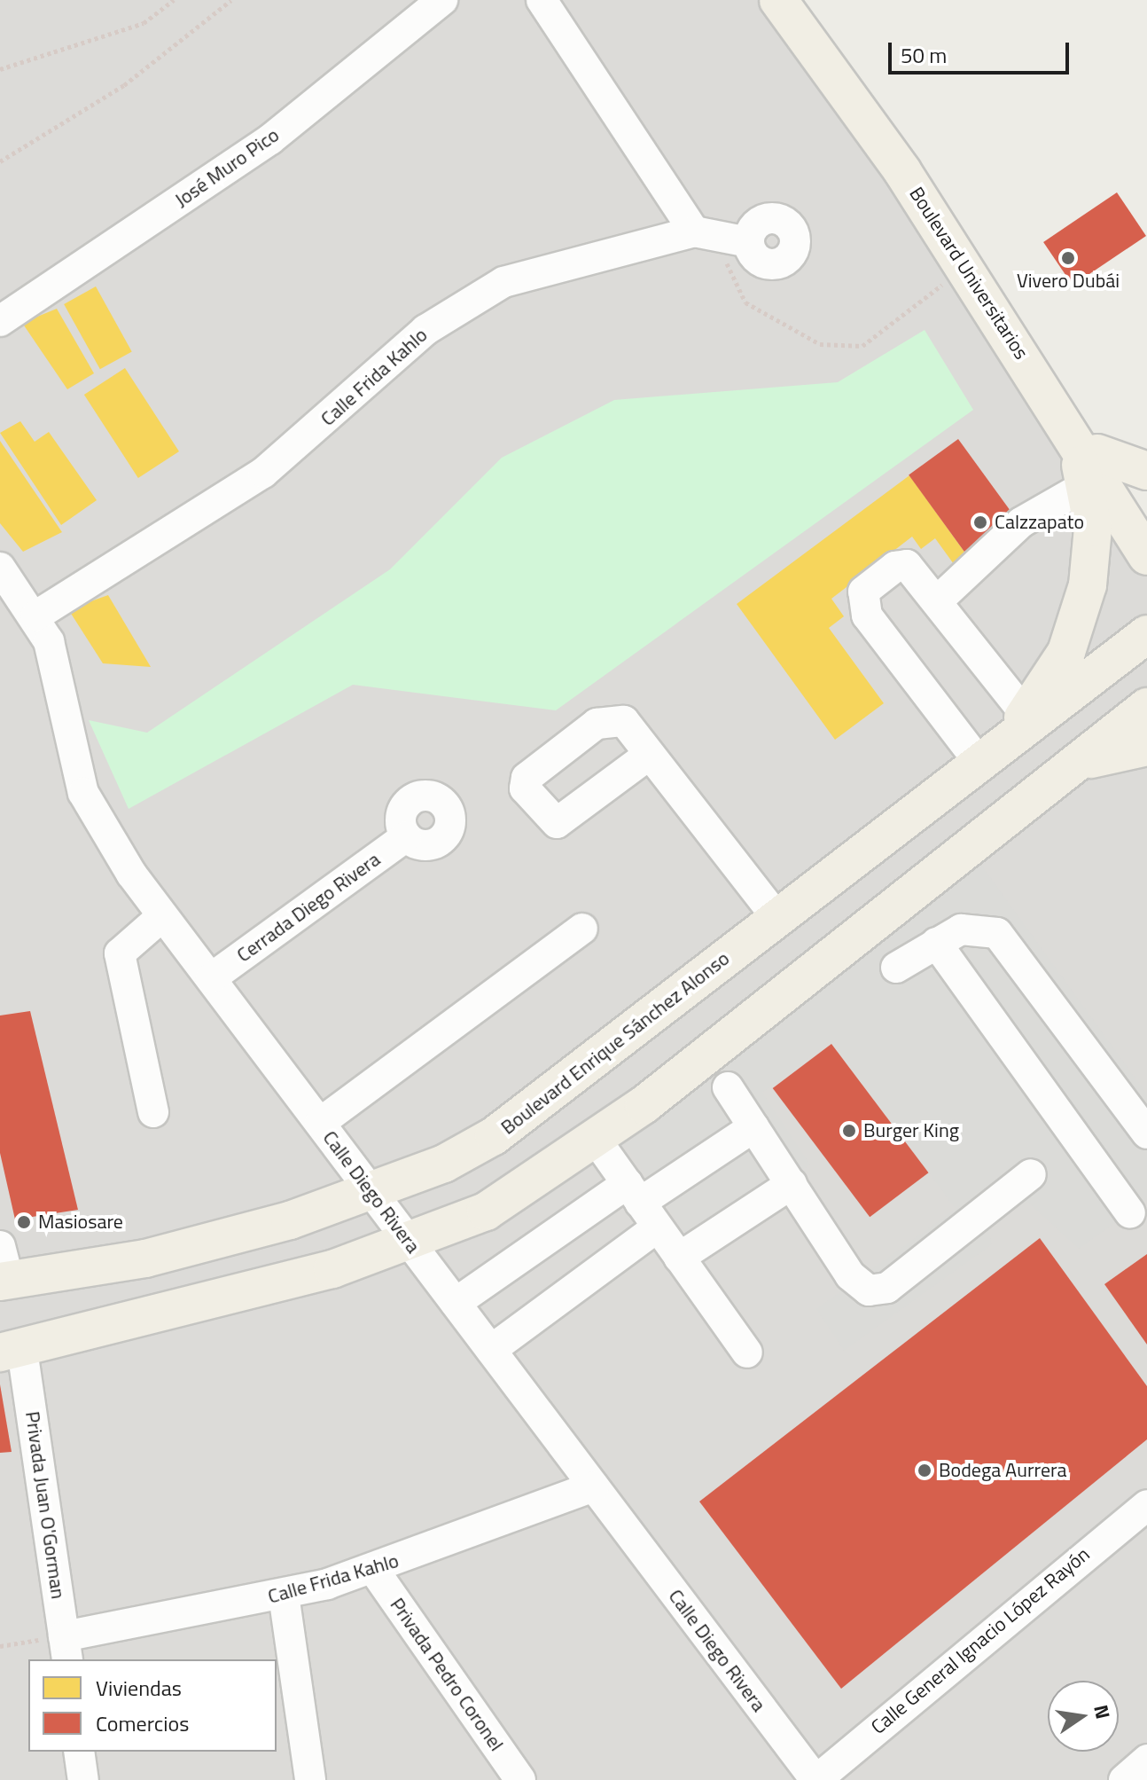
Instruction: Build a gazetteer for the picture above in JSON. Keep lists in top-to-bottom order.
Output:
{
  "streets": {
    "main road": ["Boulevard Universitarios", "Boulevard Enrique Sánchez Alonso"],
    "street": [
      "José Muro Pico",
      "Calle Frida Kahlo",
      "Cerrada Diego Rivera",
      "Calle Diego Rivera",
      "Privada Juan O'Gorman",
      "Calle General Ignacio López Rayón",
      "Privada Pedro Coronel"
    ]
  },
  "crossings": [
    ["Calle Frida Kahlo", "Calle Diego Rivera"],
    ["Calle Frida Kahlo", "Privada Juan O'Gorman"],
    ["Calle Frida Kahlo", "Privada Pedro Coronel"],
    ["Cerrada Diego Rivera", "Calle Diego Rivera"],
    ["Boulevard Enrique Sánchez Alonso", "Calle Diego Rivera"],
    ["Calle Diego Rivera", "Calle General Ignacio López Rayón"]
  ],
  "places": [
    "Vivero Dubái",
    "Calzzapato",
    "Burger King",
    "Masiosare",
    "Bodega Aurrera"
  ],
  "legend": ["Viviendas", "Comercios"],
  "scale_bar": "50 m",
  "north": "right"
}
